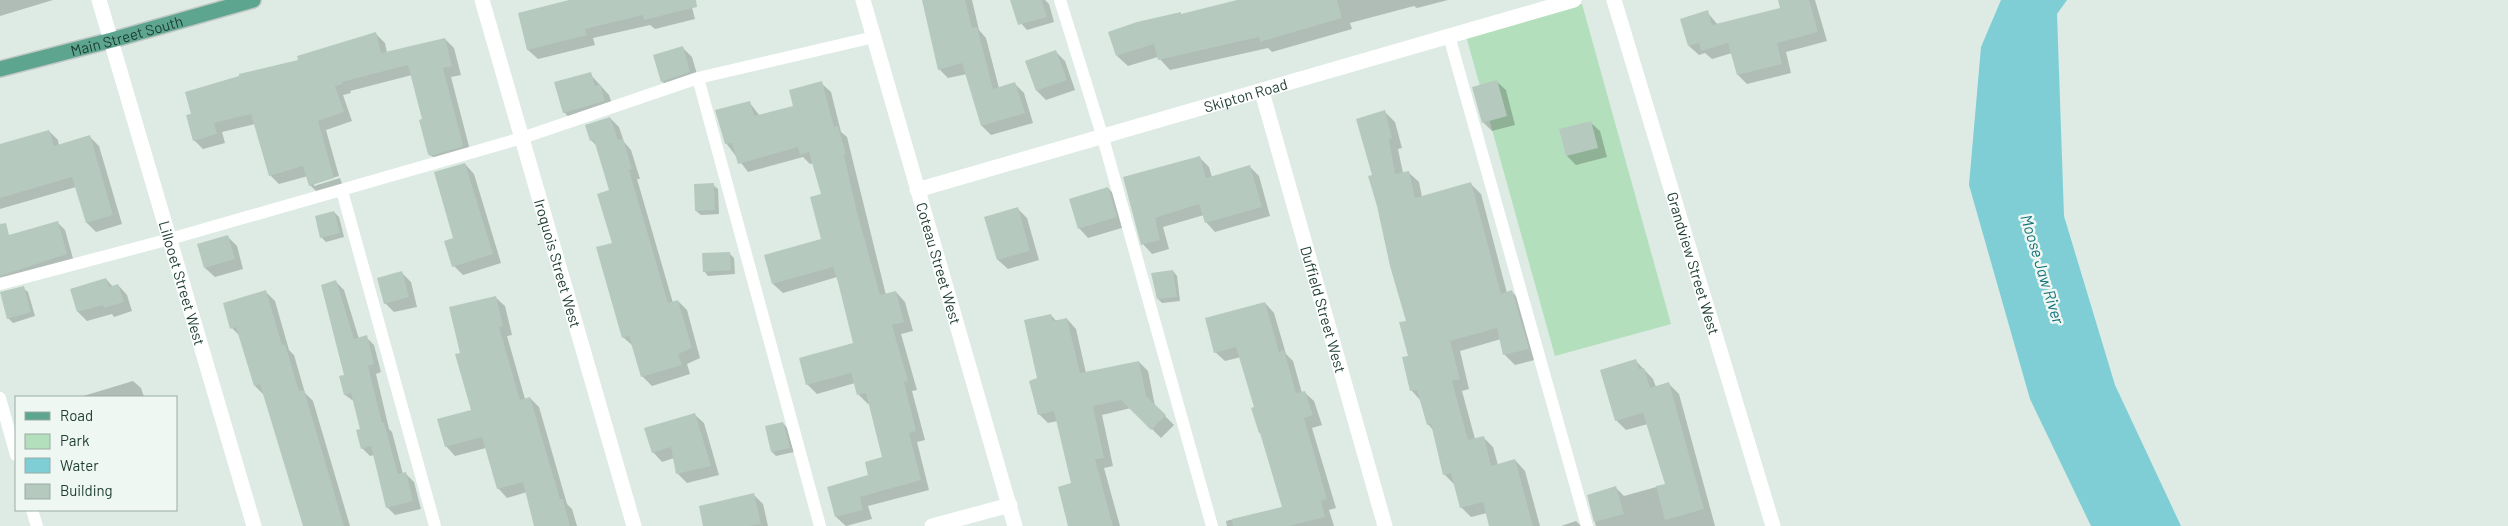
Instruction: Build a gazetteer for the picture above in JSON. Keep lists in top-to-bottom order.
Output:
{
  "streets": {
    "main road": ["Main Street South"],
    "street": [
      "Skipton Road",
      "Iroquois Street West",
      "Coteau Street West",
      "Grandview Street West",
      "Lillooet Street West",
      "Duffield Street West"
    ]
  },
  "crossings": [
    ["Main Street South", "Lillooet Street West"],
    ["Skipton Road", "Coteau Street West"],
    ["Skipton Road", "Duffield Street West"]
  ],
  "water": ["Moose Jaw River"],
  "legend": [
    "Road",
    "Park",
    "Water",
    "Building"
  ]
}
